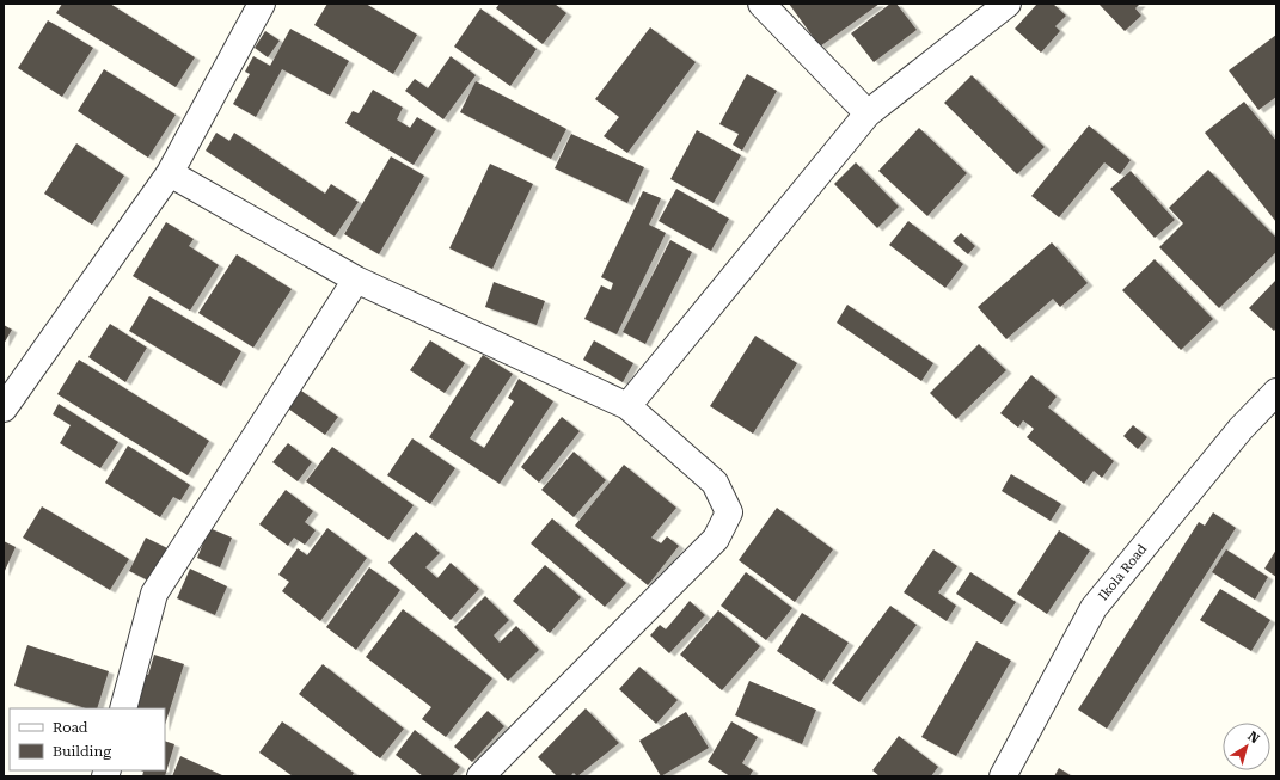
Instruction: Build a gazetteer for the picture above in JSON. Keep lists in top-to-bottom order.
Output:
{
  "streets": {
    "street": ["Ikola Road"]
  },
  "legend": ["Road", "Building"],
  "north": "top right"
}
